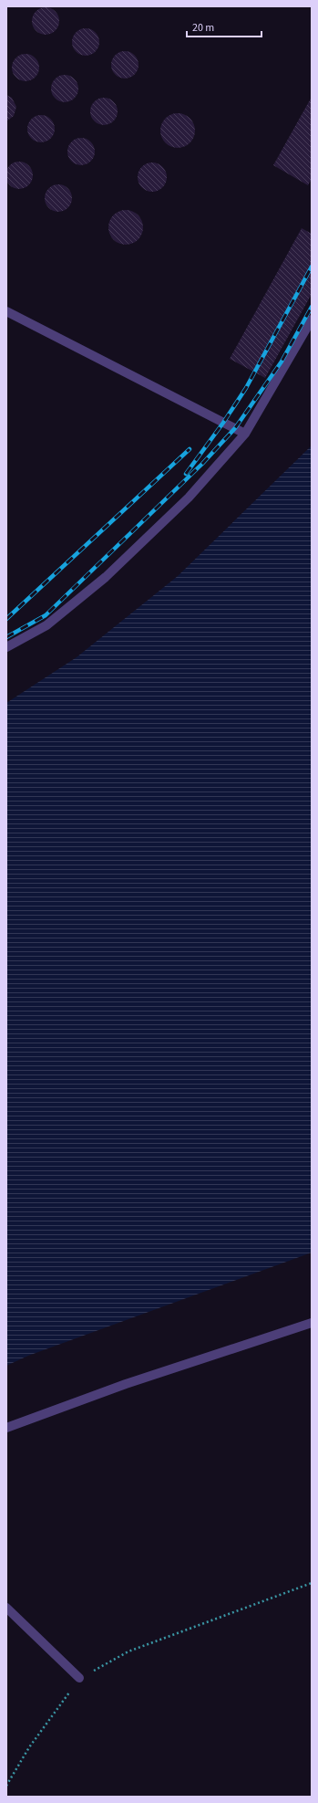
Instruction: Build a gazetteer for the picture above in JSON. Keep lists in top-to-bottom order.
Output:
{
  "scale_bar": "20 m"
}
